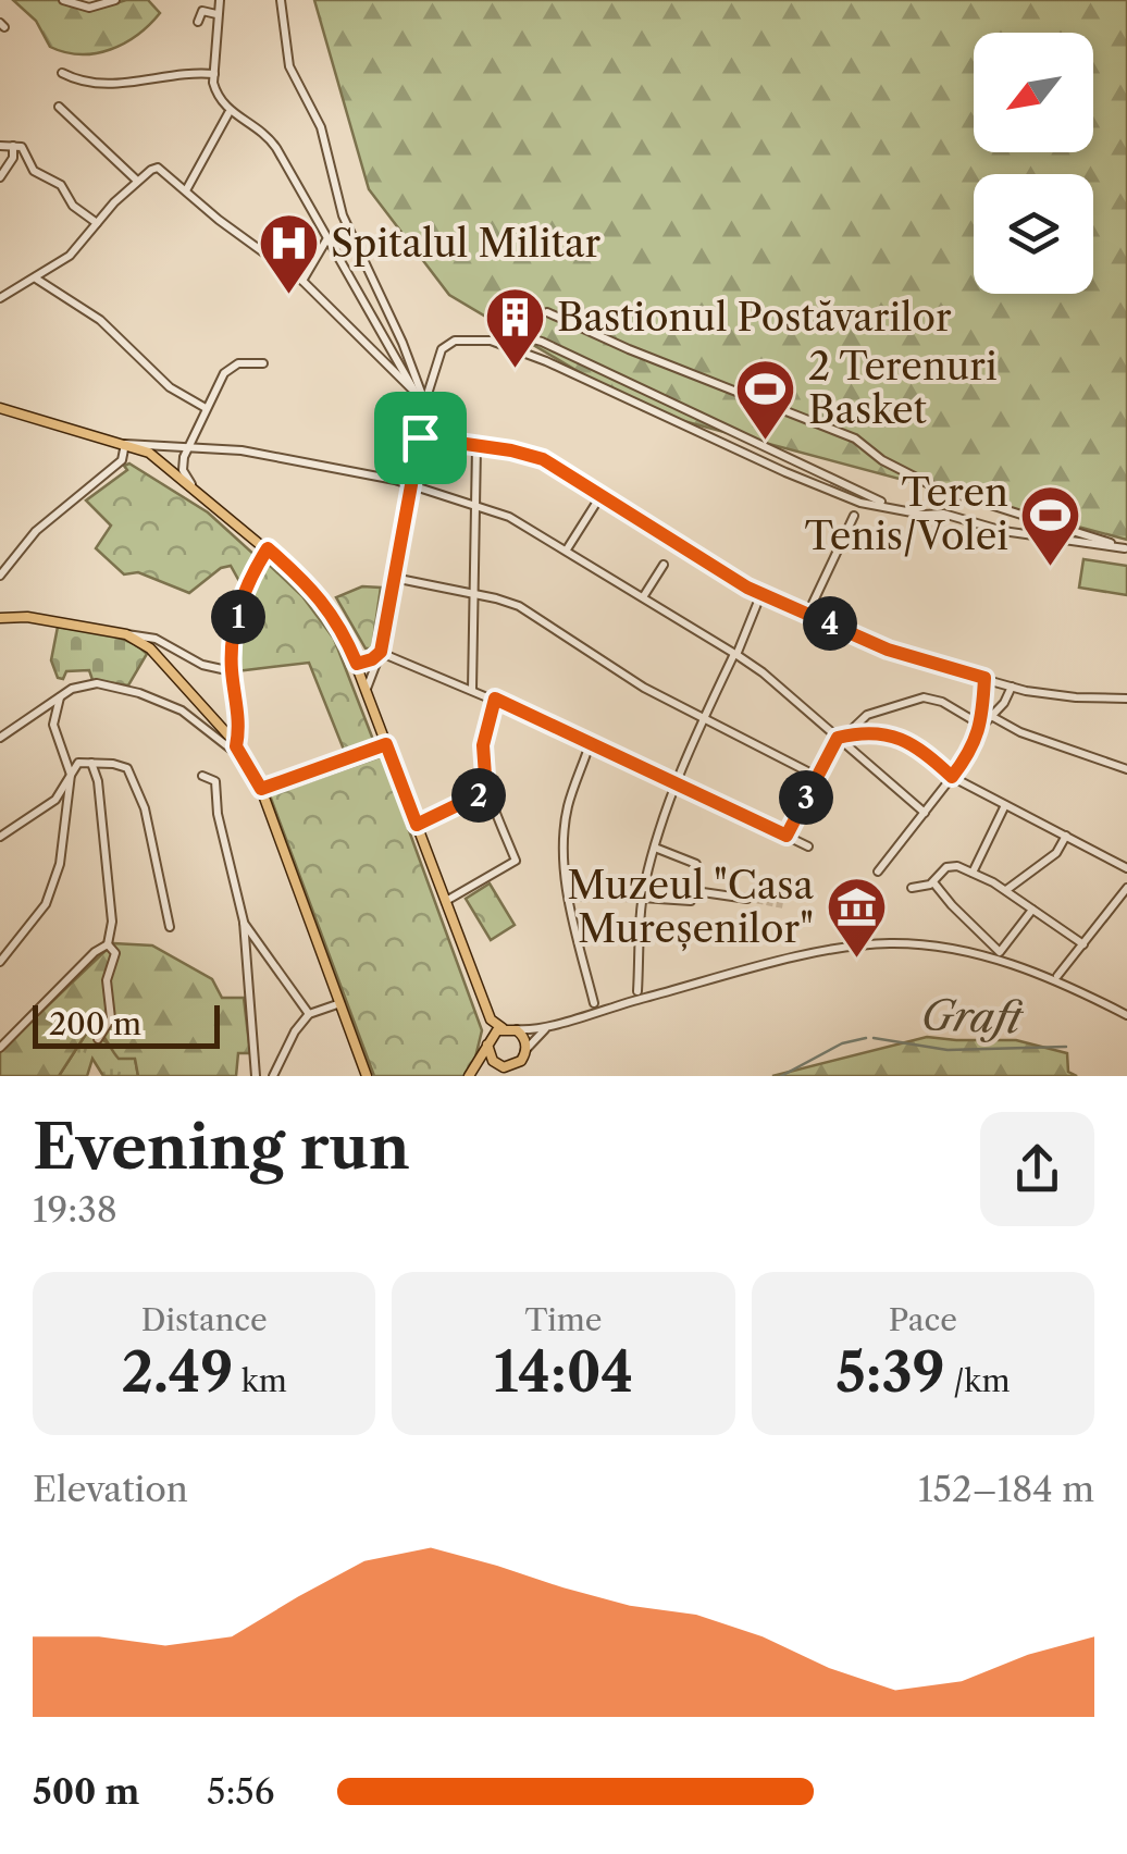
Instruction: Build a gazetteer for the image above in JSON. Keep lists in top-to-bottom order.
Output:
{
  "water": ["Graft"],
  "places": {
    "hospital": ["Spitalul Militar"],
    "building": ["Bastionul Postăvarilor"],
    "sports": ["2 Terenuri Basket", "Teren Tenis/Volei"],
    "museum": ["Muzeul \"Casa Mureșenilor\""]
  },
  "scale_bar": "200 m",
  "north": "bottom left",
  "page": {
    "pins": [
      "1",
      "4",
      "2",
      "3"
    ],
    "scale": "200 m",
    "heading": ["Evening run", "19:38"],
    "stats": [
      ["Distance", "2.49 km"],
      ["Time", "14:04"],
      ["Pace", "5:39 /km"]
    ],
    "chart": ["Elevation", "152–184 m"],
    "list": [
      {
        "name": "500 m",
        "note": "5:56"
      }
    ]
  }
}
